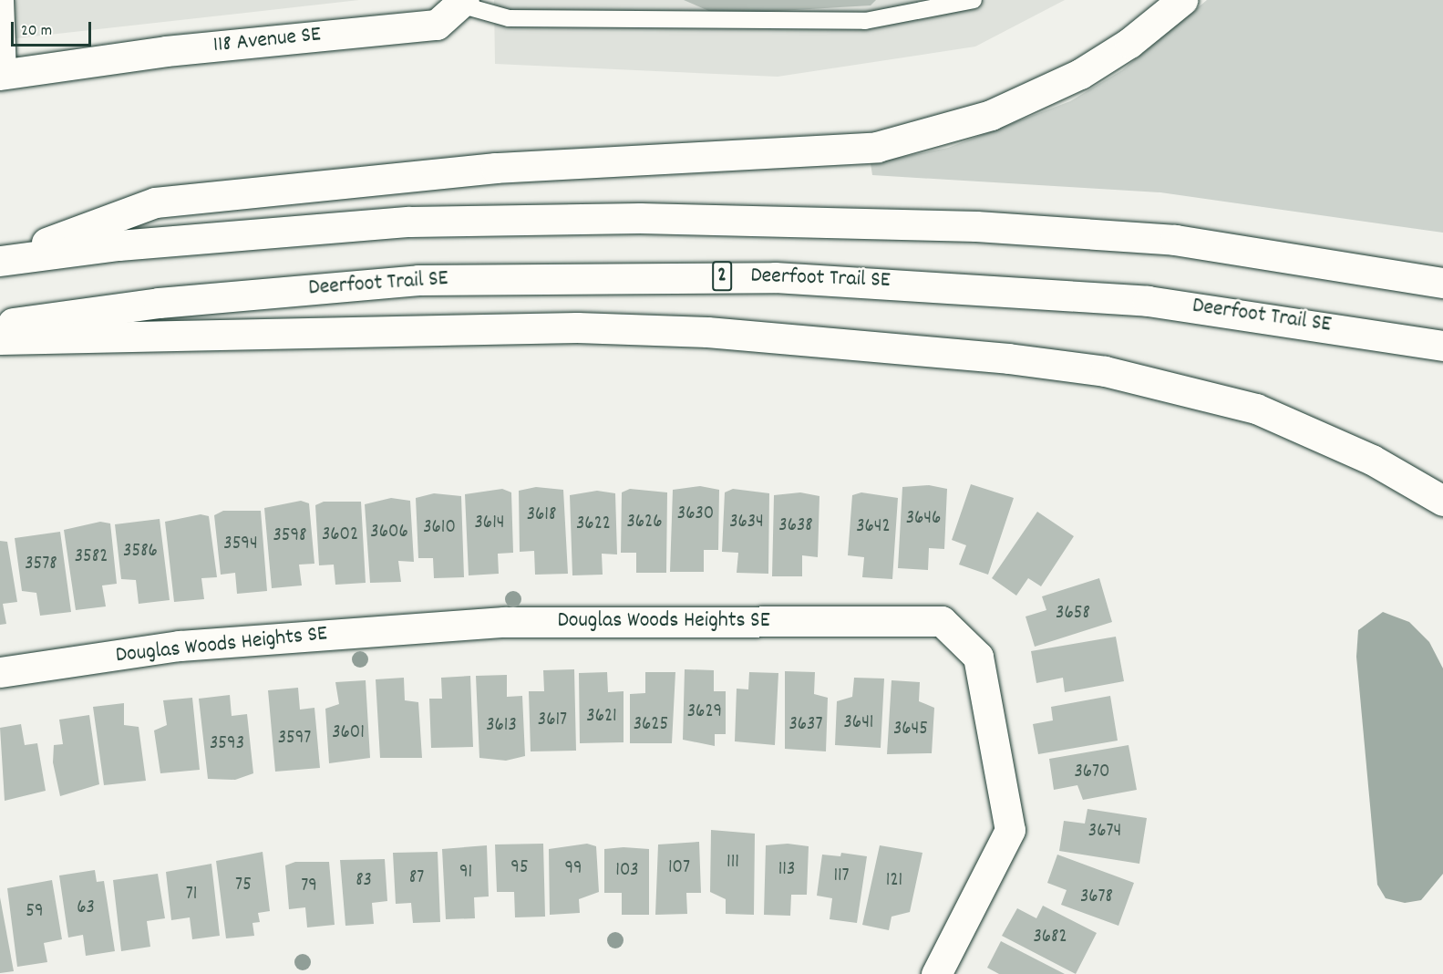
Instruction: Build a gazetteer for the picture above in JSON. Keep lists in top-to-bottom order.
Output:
{
  "streets": {
    "main road": [
      "118 Avenue SE",
      "2",
      "Deerfoot Trail SE",
      "Douglas Woods Heights SE"
    ]
  },
  "house_numbers": [
    "3630",
    "3618",
    "3646",
    "3626",
    "3634",
    "3614",
    "3622",
    "3638",
    "3642",
    "3610",
    "3606",
    "3602",
    "3598",
    "3594",
    "3586",
    "3582",
    "3578",
    "3658",
    "3629",
    "3621",
    "3617",
    "3641",
    "3625",
    "3637",
    "3613",
    "3645",
    "3601",
    "3597",
    "3593",
    "3670",
    "3674",
    "111",
    "95",
    "107",
    "99",
    "113",
    "103",
    "91",
    "117",
    "87",
    "83",
    "121",
    "75",
    "79",
    "71",
    "3678",
    "63",
    "59",
    "3682"
  ],
  "scale_bar": "20 m"
}
